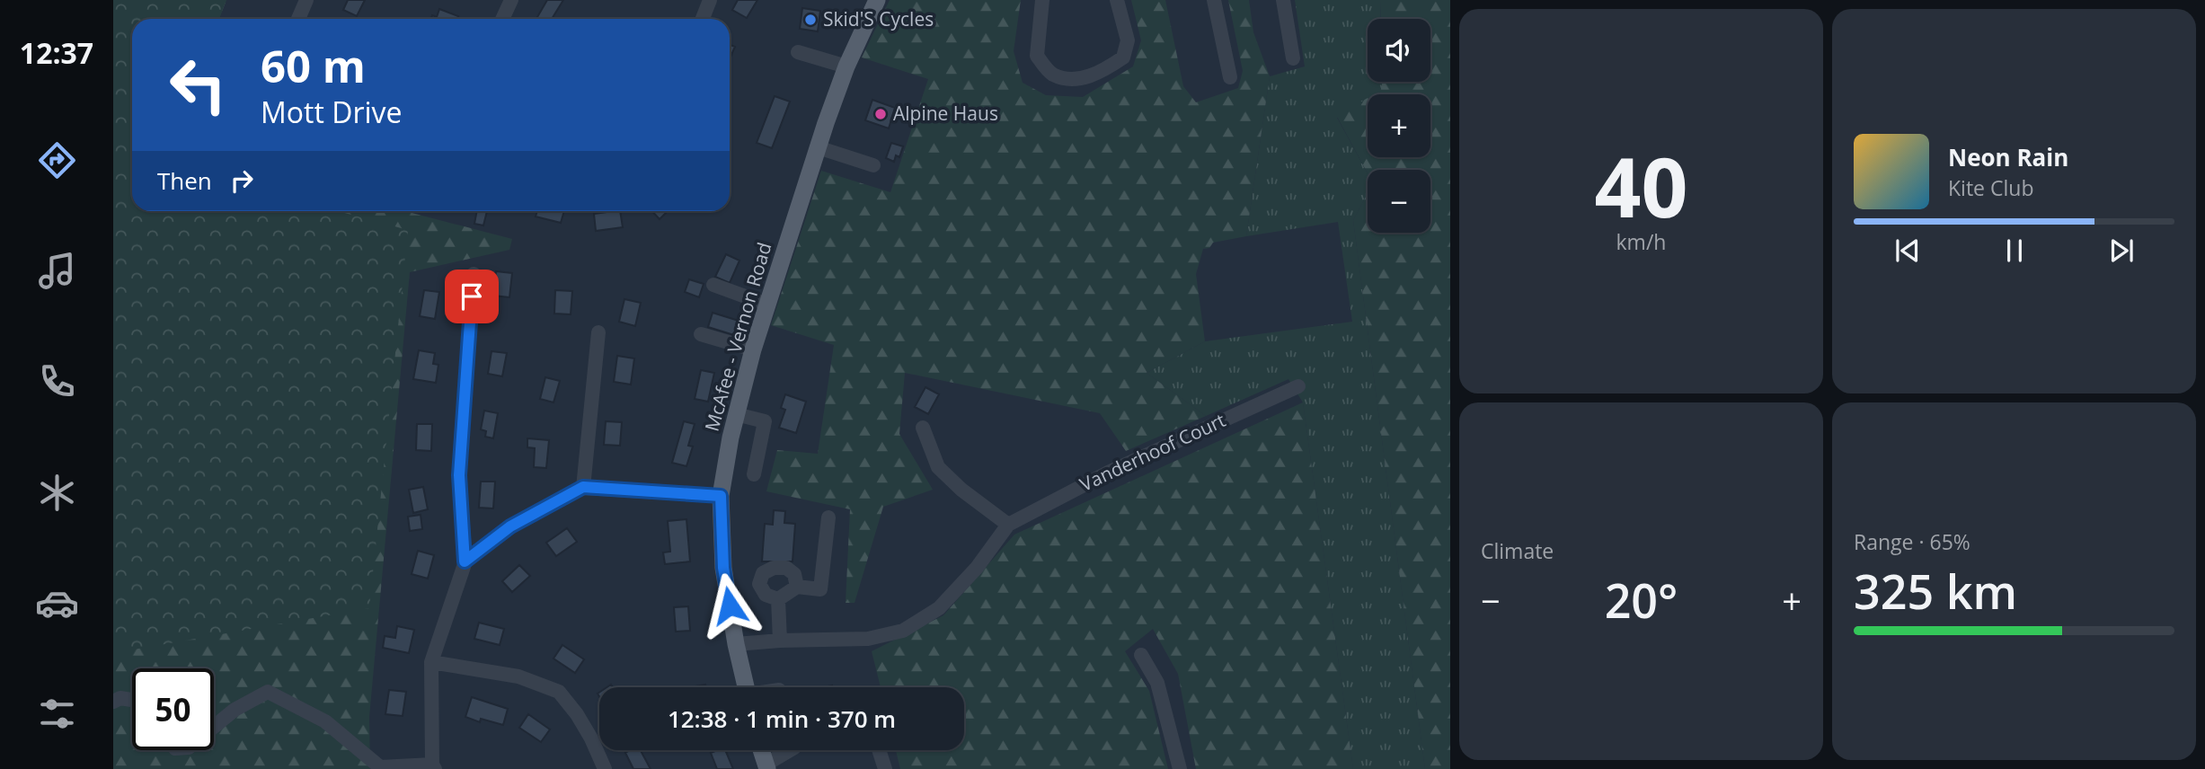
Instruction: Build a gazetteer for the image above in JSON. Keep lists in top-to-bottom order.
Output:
{
  "streets": {
    "main road": ["McAfee - Vernon Road"],
    "street": ["Vanderhoof Court"]
  },
  "crossings": [
    ["McAfee - Vernon Road", "Vanderhoof Court"]
  ],
  "places": ["Skid'S Cycles", "Alpine Haus"],
  "page": {
    "tabs": "12:37",
    "tile": [
      ["40", "km/h"],
      "Climate",
      ["Range · 65%", "325 km"]
    ],
    "map_buttons": ["+", "−"],
    "turn": ["60 m", "Mott Drive"],
    "song": ["Neon Rain", "Kite Club"],
    "then": "Then",
    "heat": ["−", "20°", "+"],
    "limit": "50",
    "trip": "12:38 · 1 min · 370 m"
  }
}
